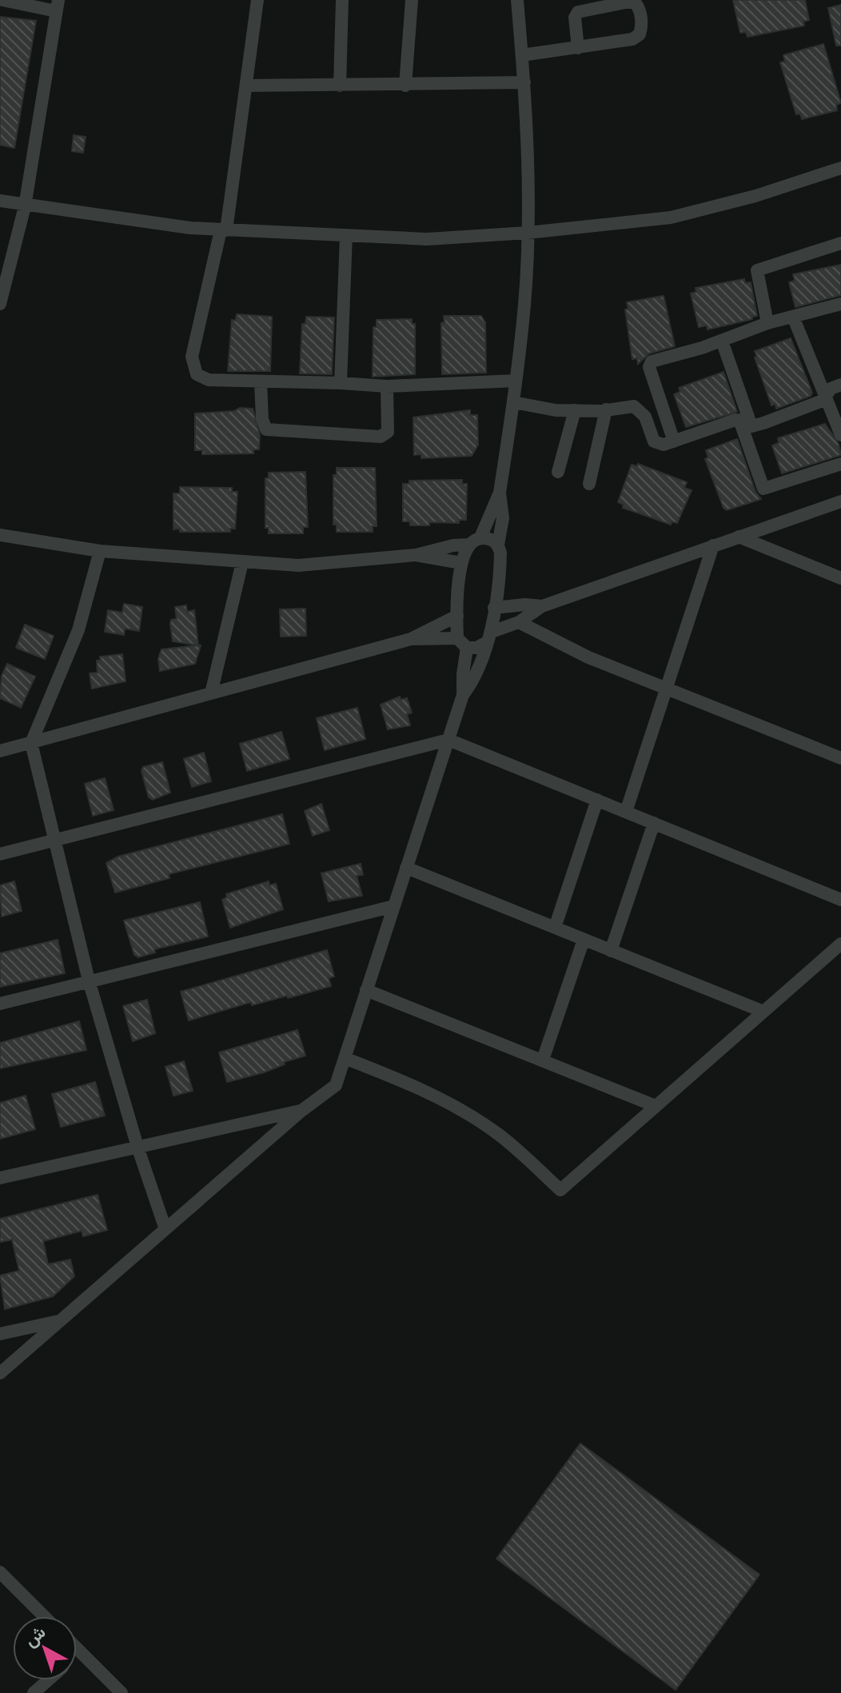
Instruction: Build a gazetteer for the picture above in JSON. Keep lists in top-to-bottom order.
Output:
{
  "north": "top left"
}
